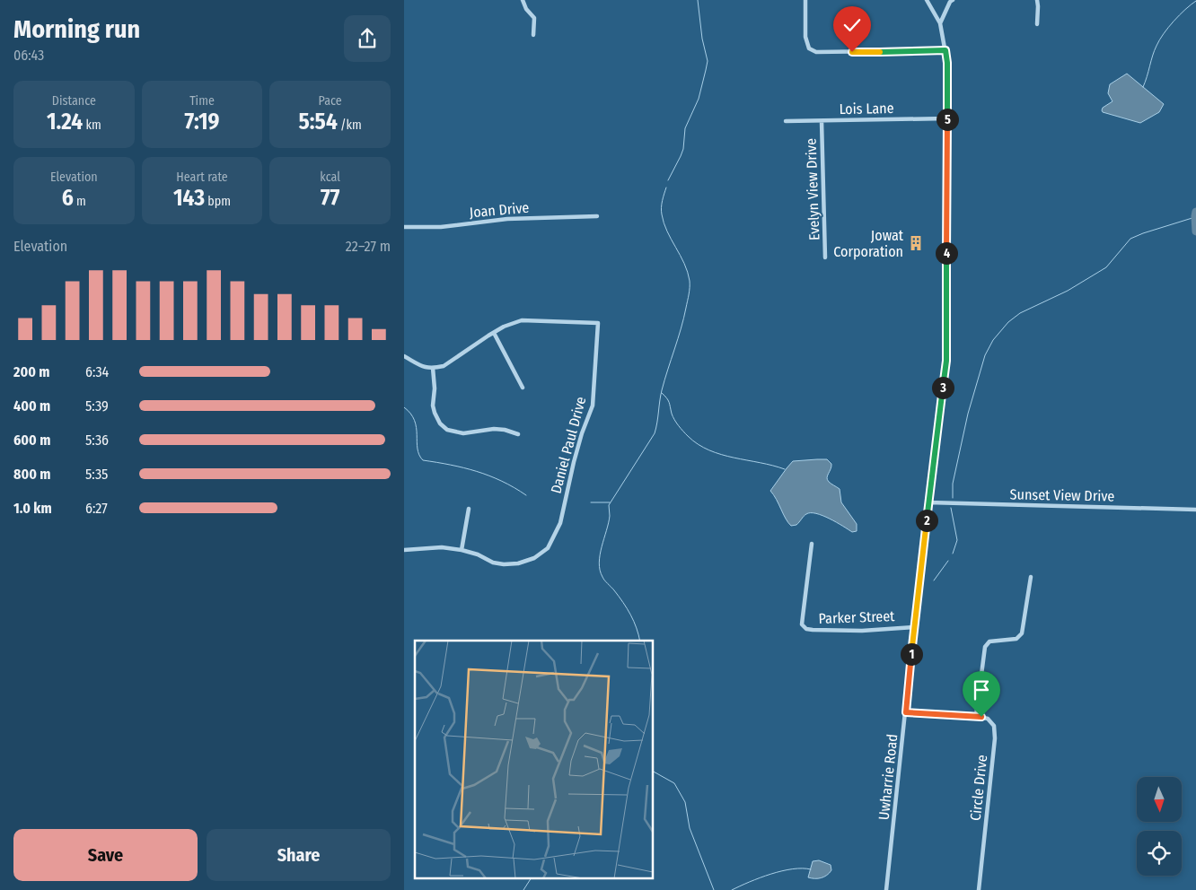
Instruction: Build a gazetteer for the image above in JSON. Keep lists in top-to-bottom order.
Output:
{
  "streets": {
    "street": [
      "Lois Lane",
      "Evelyn View Drive",
      "Joan Drive",
      "Daniel Paul Drive",
      "Sunset View Drive",
      "Parker Street",
      "Uwharrie Road",
      "Circle Drive"
    ]
  },
  "crossings": [
    ["Lois Lane", "Evelyn View Drive"],
    ["Lois Lane", "Uwharrie Road"],
    ["Sunset View Drive", "Uwharrie Road"],
    ["Parker Street", "Uwharrie Road"],
    ["Uwharrie Road", "Circle Drive"]
  ],
  "places": {
    "building": ["Jowat Corporation"]
  },
  "north": "bottom",
  "page": {
    "heading": ["Morning run", "06:43"],
    "stats": [
      ["Distance", "1.24 km"],
      ["Time", "7:19"],
      ["Pace", "5:54 /km"],
      ["Elevation", "6 m"],
      ["Heart rate", "143 bpm"],
      ["kcal", "77"]
    ],
    "pins": [
      "5",
      "4",
      "3",
      "2",
      "1"
    ],
    "chart": ["Elevation", "22–27 m"],
    "list": [
      {
        "name": "200 m",
        "note": "6:34"
      },
      {
        "name": "400 m",
        "note": "5:39"
      },
      {
        "name": "600 m",
        "note": "5:36"
      },
      {
        "name": "800 m",
        "note": "5:35"
      },
      {
        "name": "1.0 km",
        "note": "6:27"
      }
    ],
    "buttons": ["Save", "Share"]
  }
}
